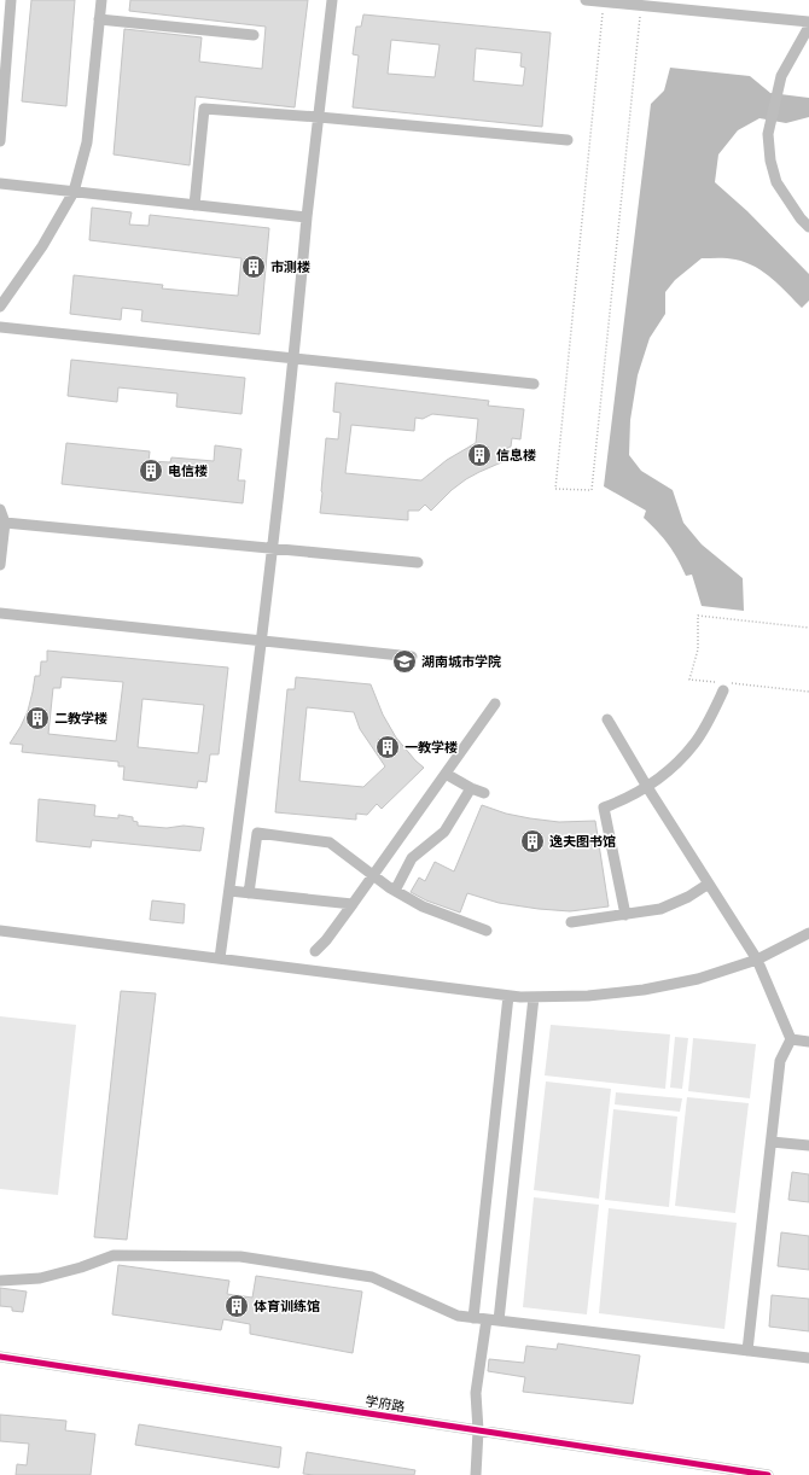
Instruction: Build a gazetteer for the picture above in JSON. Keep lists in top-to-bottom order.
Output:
{
  "streets": {
    "street": ["学府路"]
  },
  "places": {
    "building": [
      "市测楼",
      "信息楼",
      "电信楼",
      "二教学楼",
      "一教学楼",
      "逸夫图书馆",
      "体育训练馆"
    ],
    "school or university": ["湖南城市学院"]
  }
}
